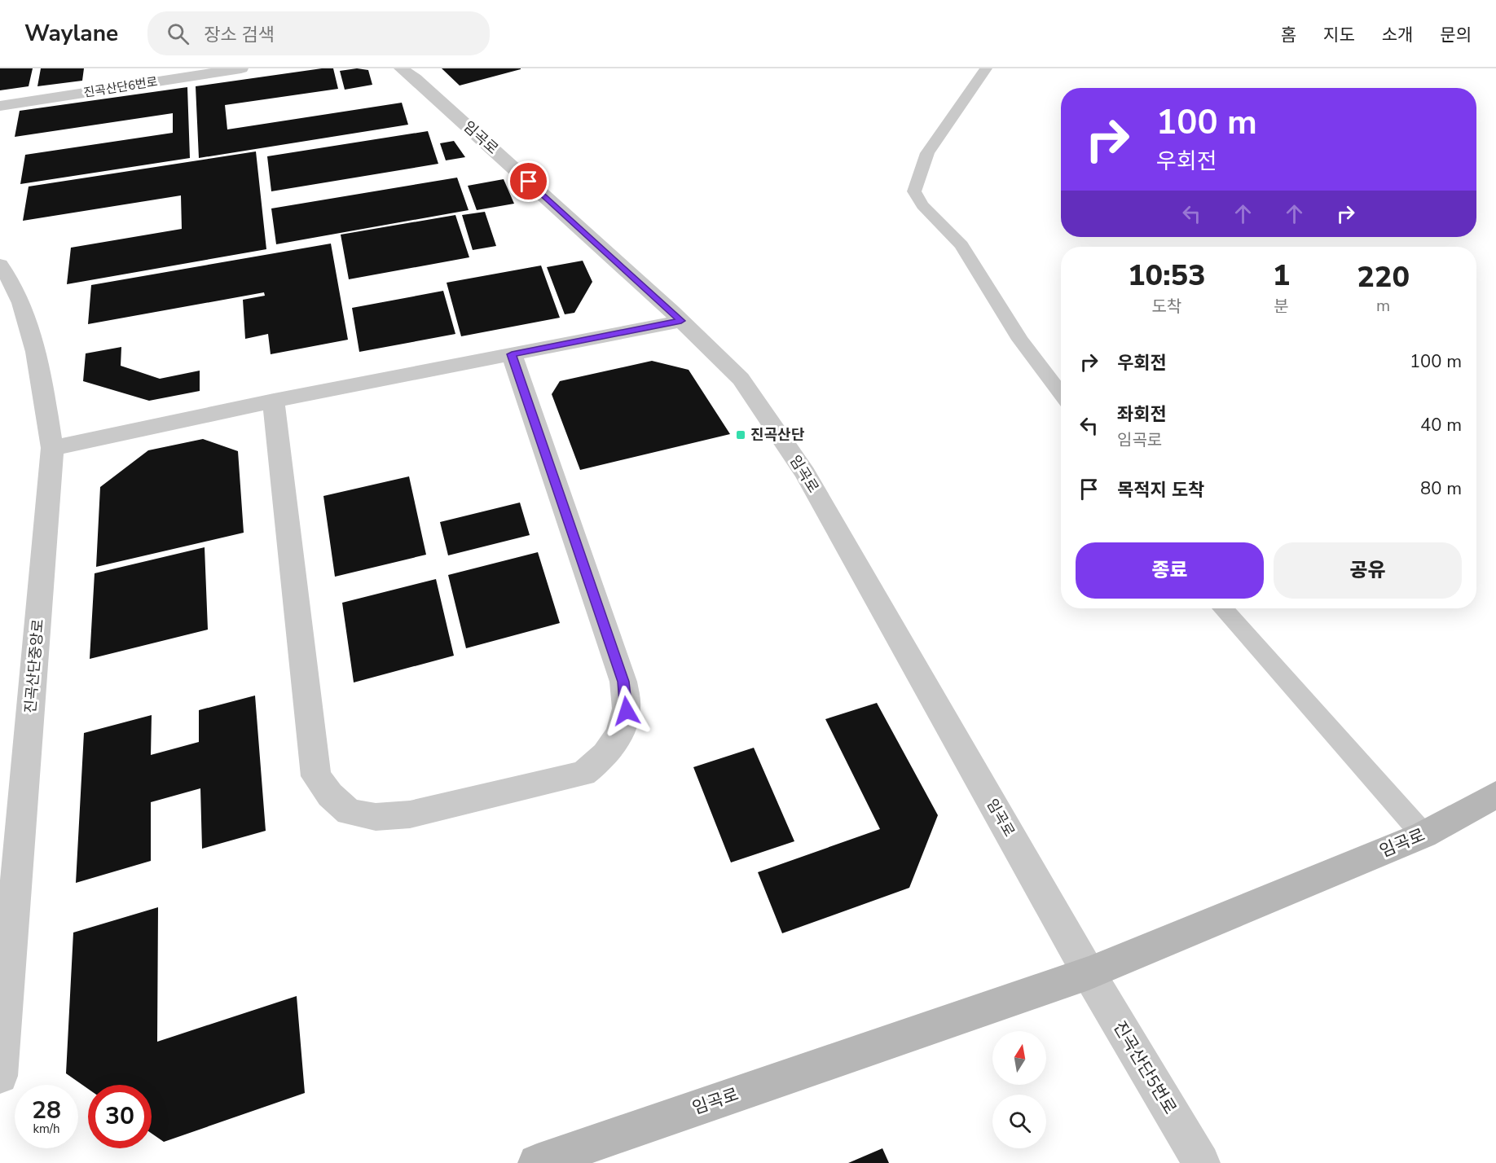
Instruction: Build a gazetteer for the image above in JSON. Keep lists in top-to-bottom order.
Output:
{
  "streets": {
    "main road": ["임곡로"],
    "street": ["진곡산단6번로", "진곡산단중앙로", "진곡산단5번로"]
  },
  "crossings": [
    ["임곡로", "진곡산단5번로"]
  ],
  "places": {
    "transit": ["진곡산단"]
  },
  "north": "top",
  "page": {
    "header": "Waylane",
    "search": "장소 검색",
    "nav": [
      "홈",
      "지도",
      "소개",
      "문의"
    ],
    "turn": ["100 m", "우회전"],
    "eta": [
      "10:53",
      "도착",
      "1",
      "분",
      "220",
      "m"
    ],
    "list": [
      {
        "name": "우회전",
        "value": "100 m"
      },
      {
        "name": "좌회전",
        "note": "임곡로",
        "value": "40 m"
      },
      {
        "name": "목적지 도착",
        "value": "80 m"
      }
    ],
    "buttons": ["종료", "공유"],
    "speed": "28 km/h",
    "limit": "30"
  }
}
